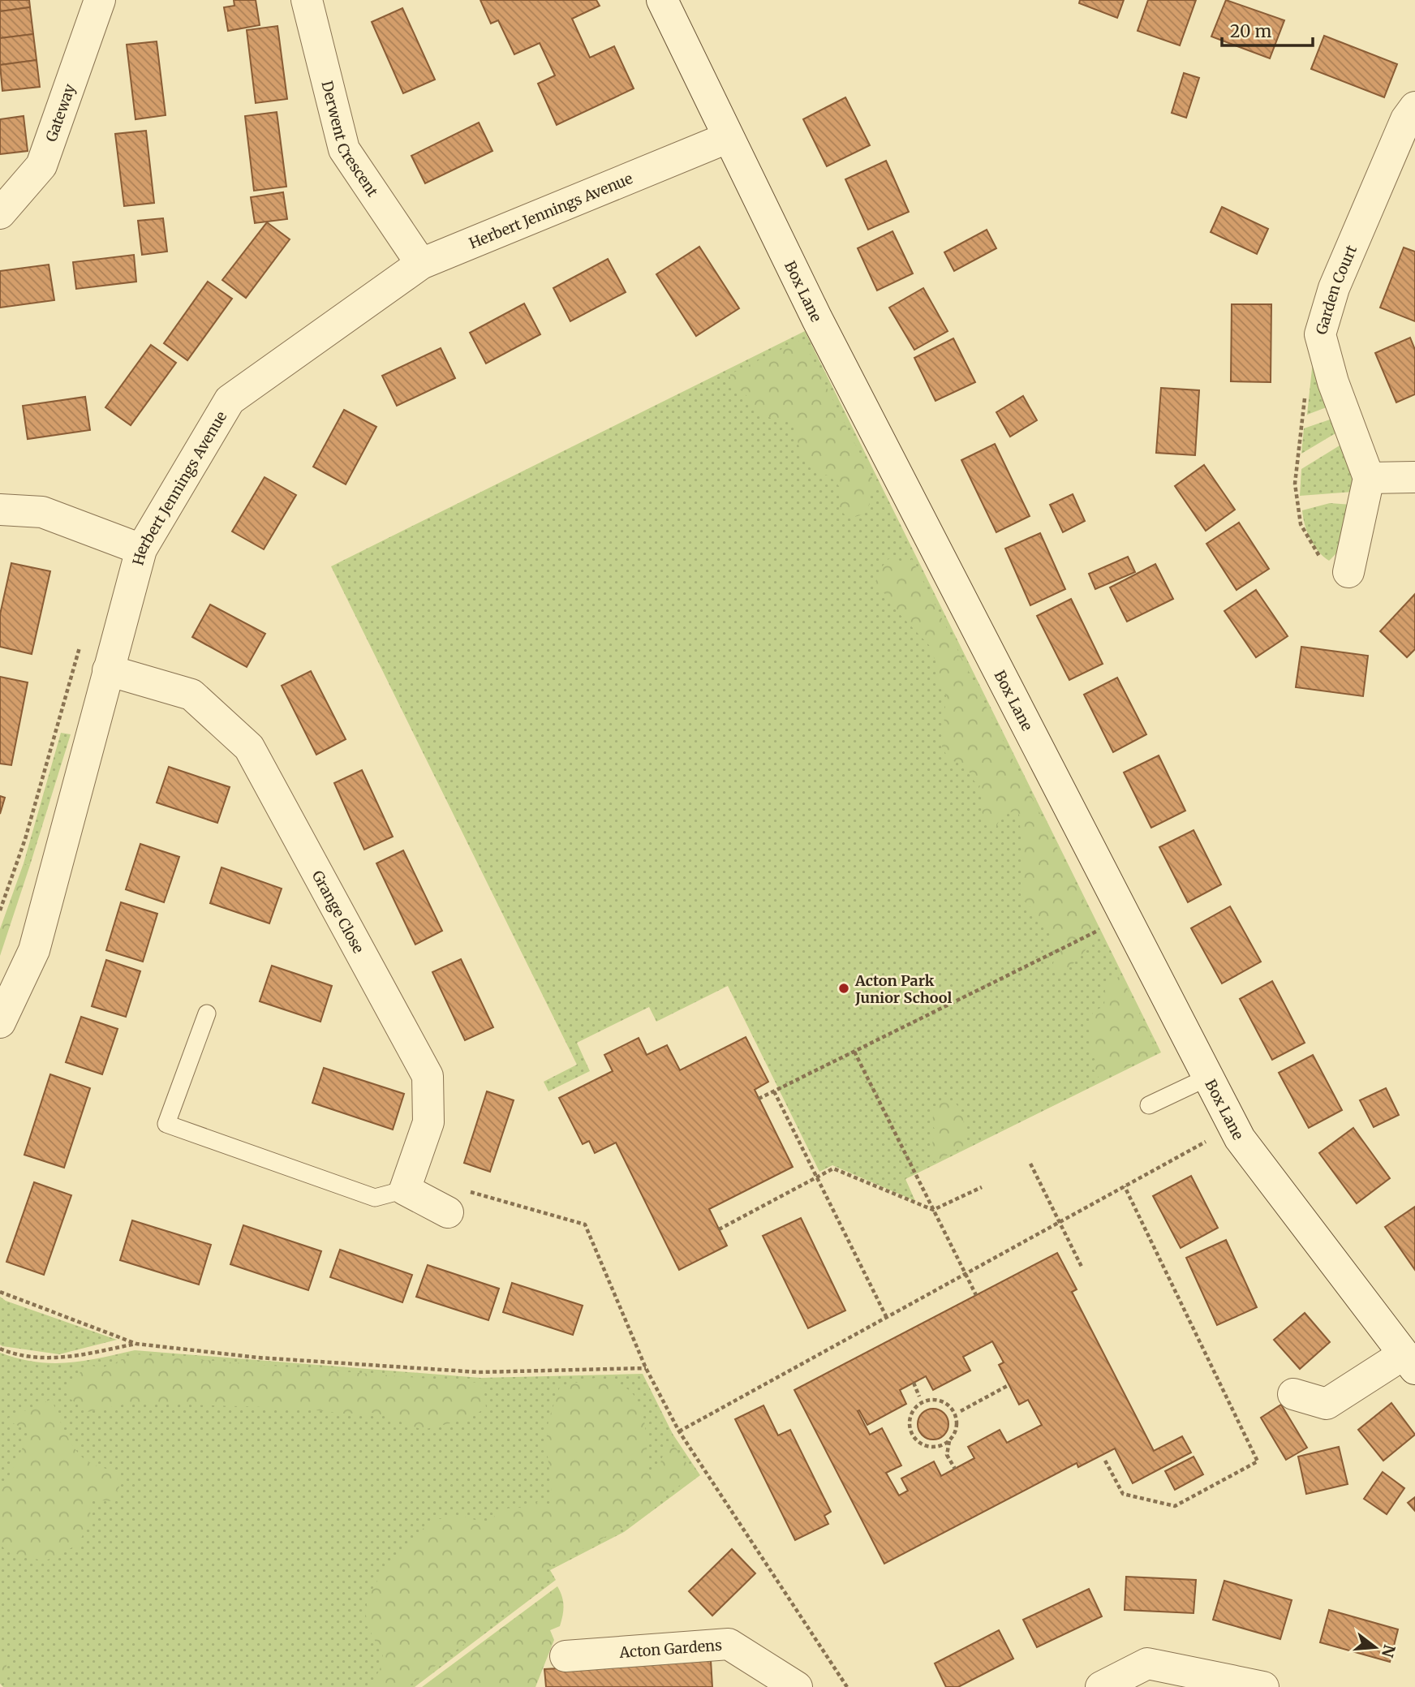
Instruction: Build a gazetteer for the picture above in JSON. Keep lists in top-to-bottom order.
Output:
{
  "streets": {
    "street": [
      "Gateway",
      "Derwent Crescent",
      "Herbert Jennings Avenue",
      "Garden Court",
      "Box Lane",
      "Grange Close",
      "Acton Gardens"
    ]
  },
  "crossings": [
    ["Derwent Crescent", "Herbert Jennings Avenue"],
    ["Herbert Jennings Avenue", "Box Lane"],
    ["Herbert Jennings Avenue", "Grange Close"]
  ],
  "places": ["Acton Park Junior School"],
  "scale_bar": "20 m",
  "north": "right"
}
